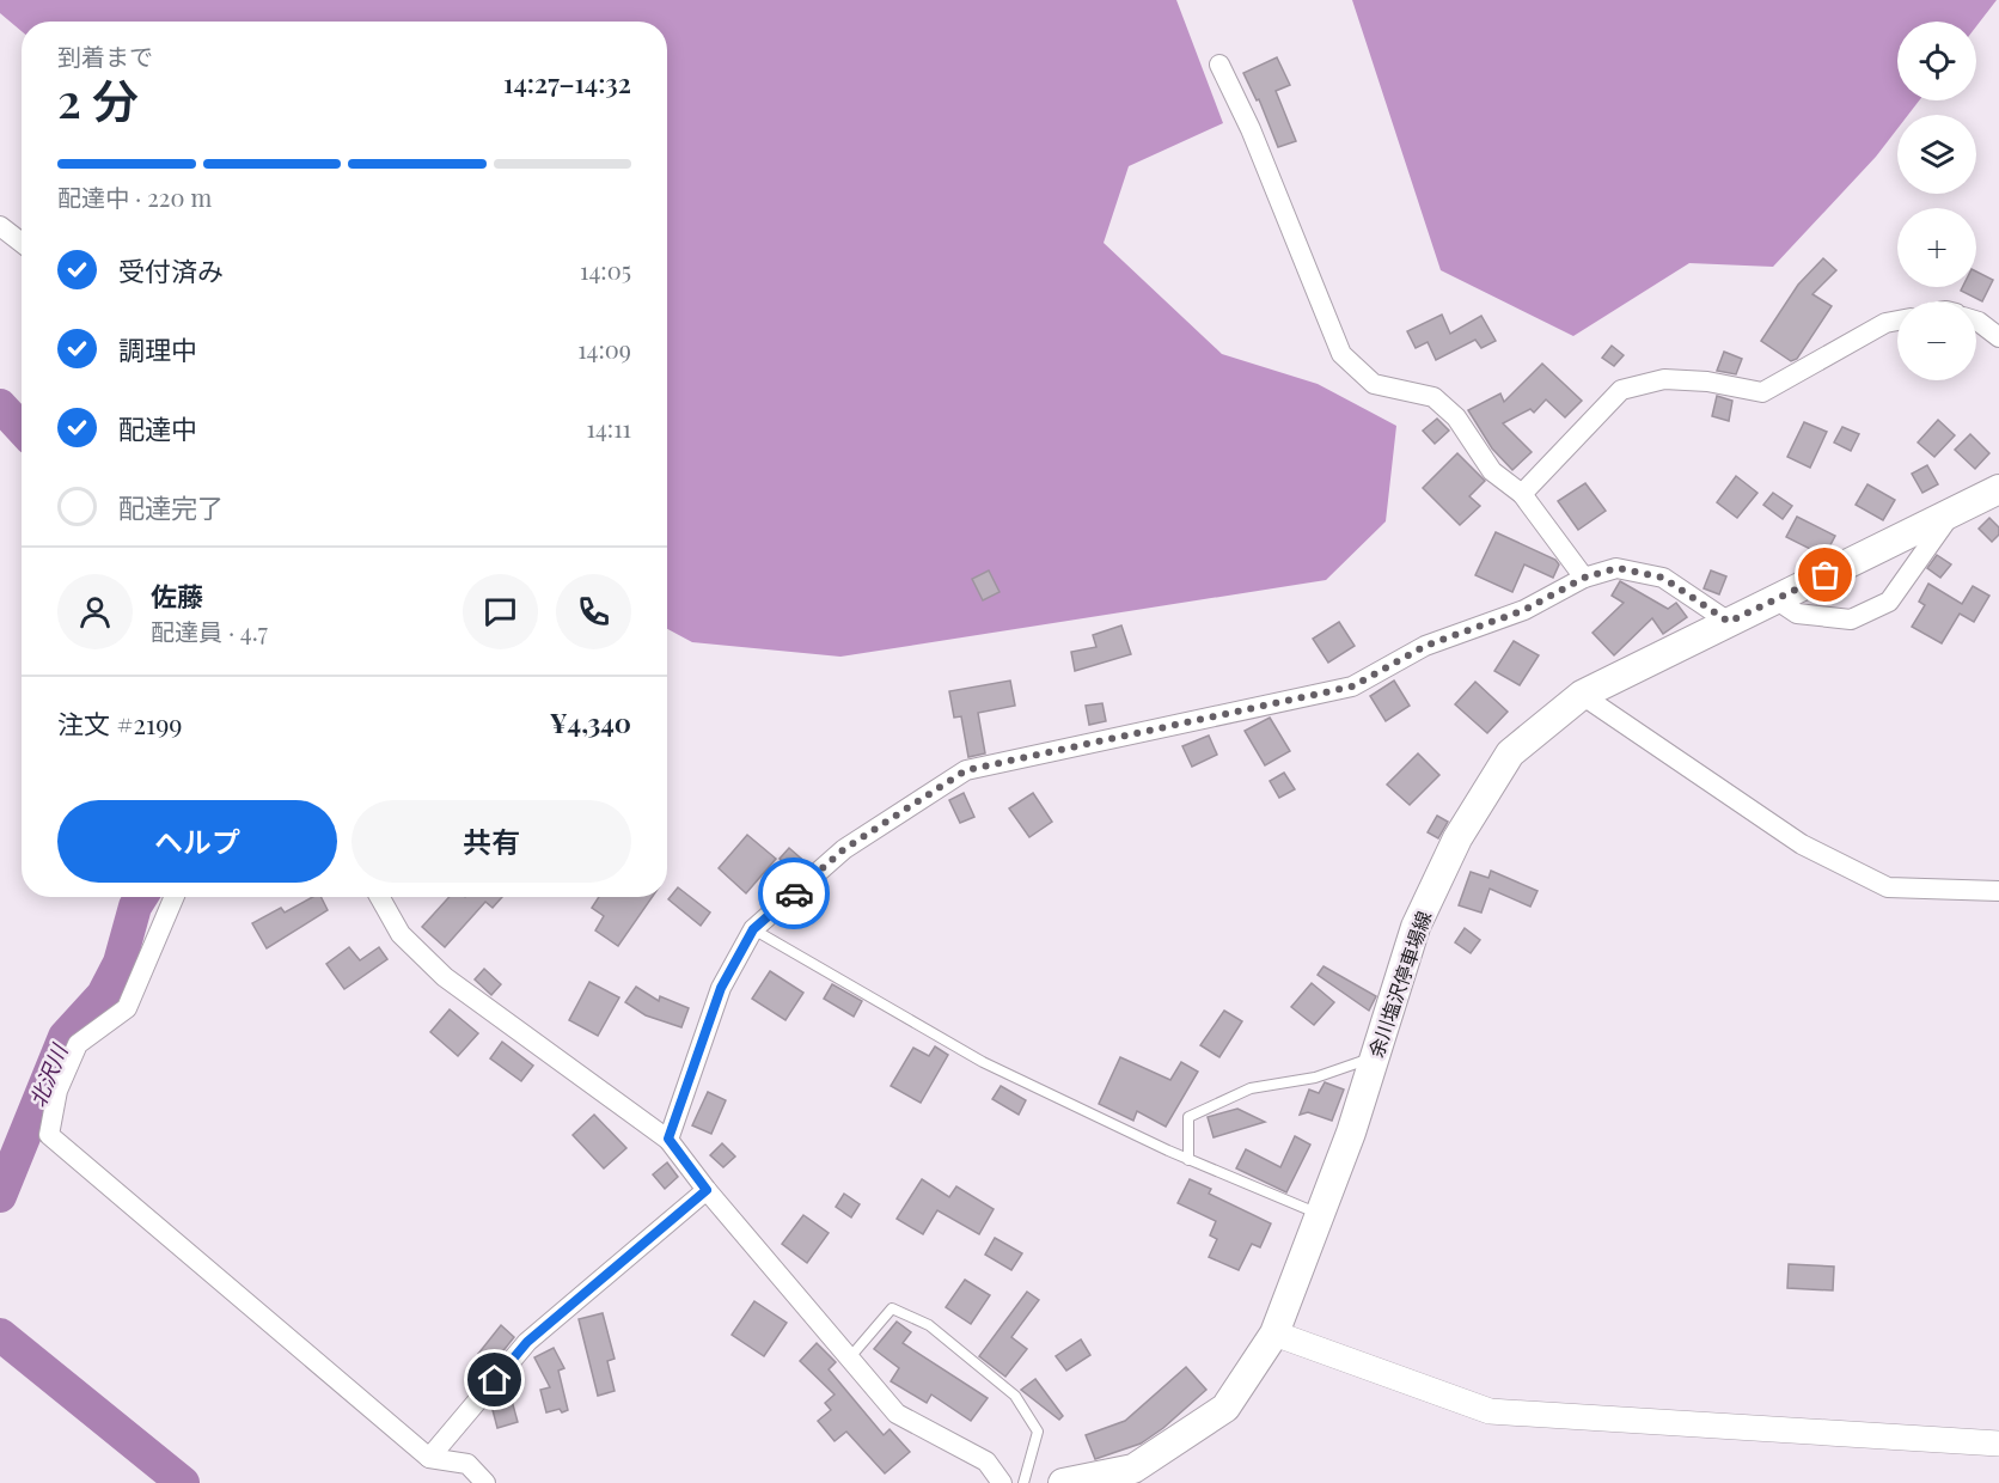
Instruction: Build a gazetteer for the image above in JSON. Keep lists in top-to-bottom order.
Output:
{
  "streets": {
    "main road": ["余川塩沢停車場線"]
  },
  "water": ["北沢川"],
  "page": {
    "map_buttons": ["+", "−"],
    "heading": ["2 分", "到着まで", "14:27–14:32"],
    "panel": [
      "佐藤",
      "配達員 · 4.7",
      "注文 #2199",
      "¥4,340"
    ],
    "bar": "配達中 · 220 m",
    "list": [
      ["受付済み", "14:05"],
      ["調理中", "14:09"],
      ["配達中", "14:11"],
      "配達完了"
    ],
    "buttons": ["ヘルプ", "共有"]
  }
}
